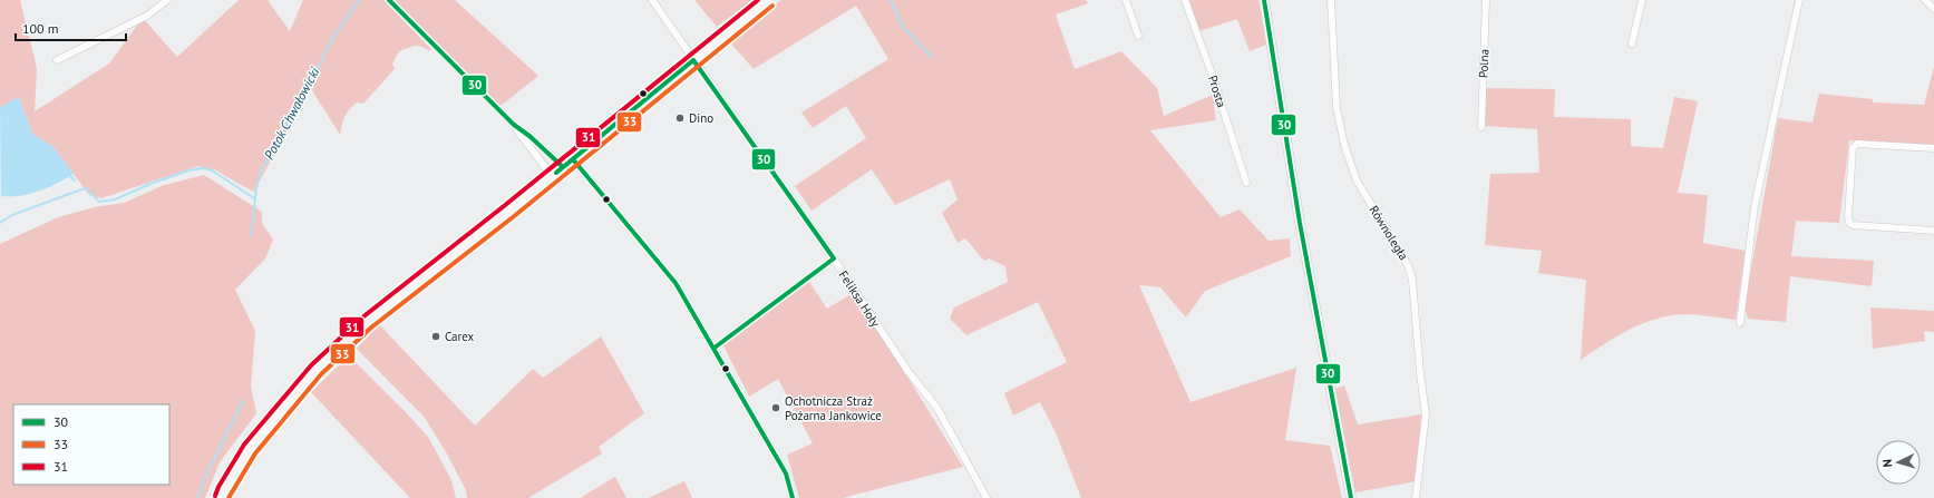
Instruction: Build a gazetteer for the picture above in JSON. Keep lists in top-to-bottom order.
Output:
{
  "streets": {
    "street": [
      "Polna",
      "Prosta",
      "Równoległa",
      "Feliksa Hoły"
    ]
  },
  "water": ["Potok Chwałowicki"],
  "places": ["Dino", "Carex", "Ochotnicza Straż Pożarna Jankowice"],
  "lines": ["transit line 30", "transit line 31", "transit line 33"],
  "legend": ["30", "33", "31"],
  "scale_bar": "100 m",
  "north": "left"
}
